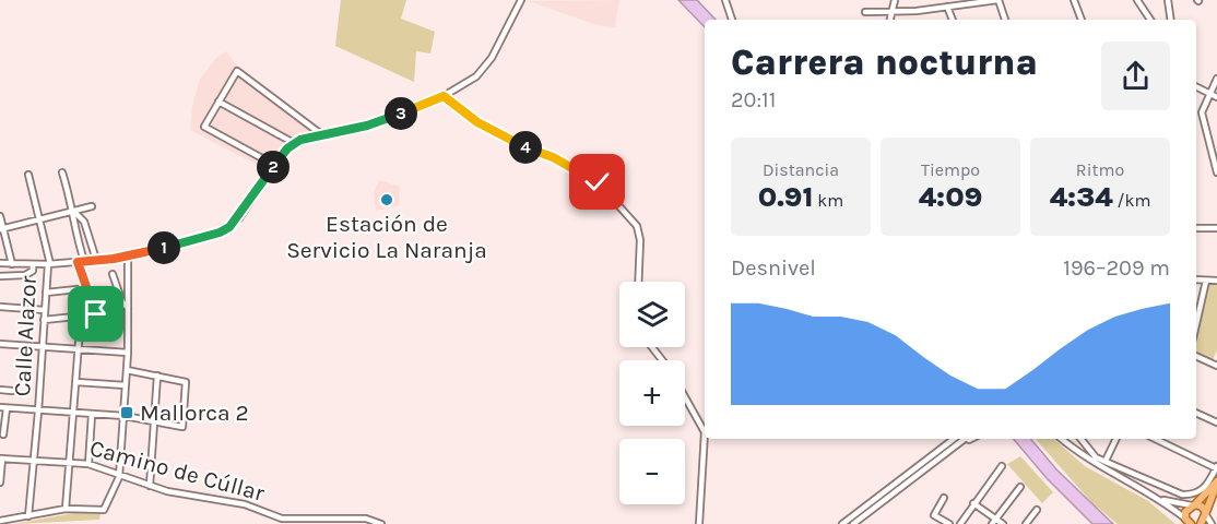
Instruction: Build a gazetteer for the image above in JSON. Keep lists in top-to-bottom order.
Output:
{
  "streets": {
    "street": ["Calle Alazor", "Camino de Cúllar"]
  },
  "crossings": [
    ["Calle Alazor", "Camino de Cúllar"]
  ],
  "places": {
    "other": ["Estación de Servicio La Naranja"],
    "transit": ["Mallorca 2"]
  },
  "page": {
    "heading": ["Carrera nocturna", "20:11"],
    "pins": [
      "3",
      "4",
      "2",
      "1"
    ],
    "stats": [
      ["Distancia", "0.91 km"],
      ["Tiempo", "4:09"],
      ["Ritmo", "4:34 /km"]
    ],
    "chart": ["Desnivel", "196–209 m"],
    "map_buttons": ["+", "−"]
  }
}
